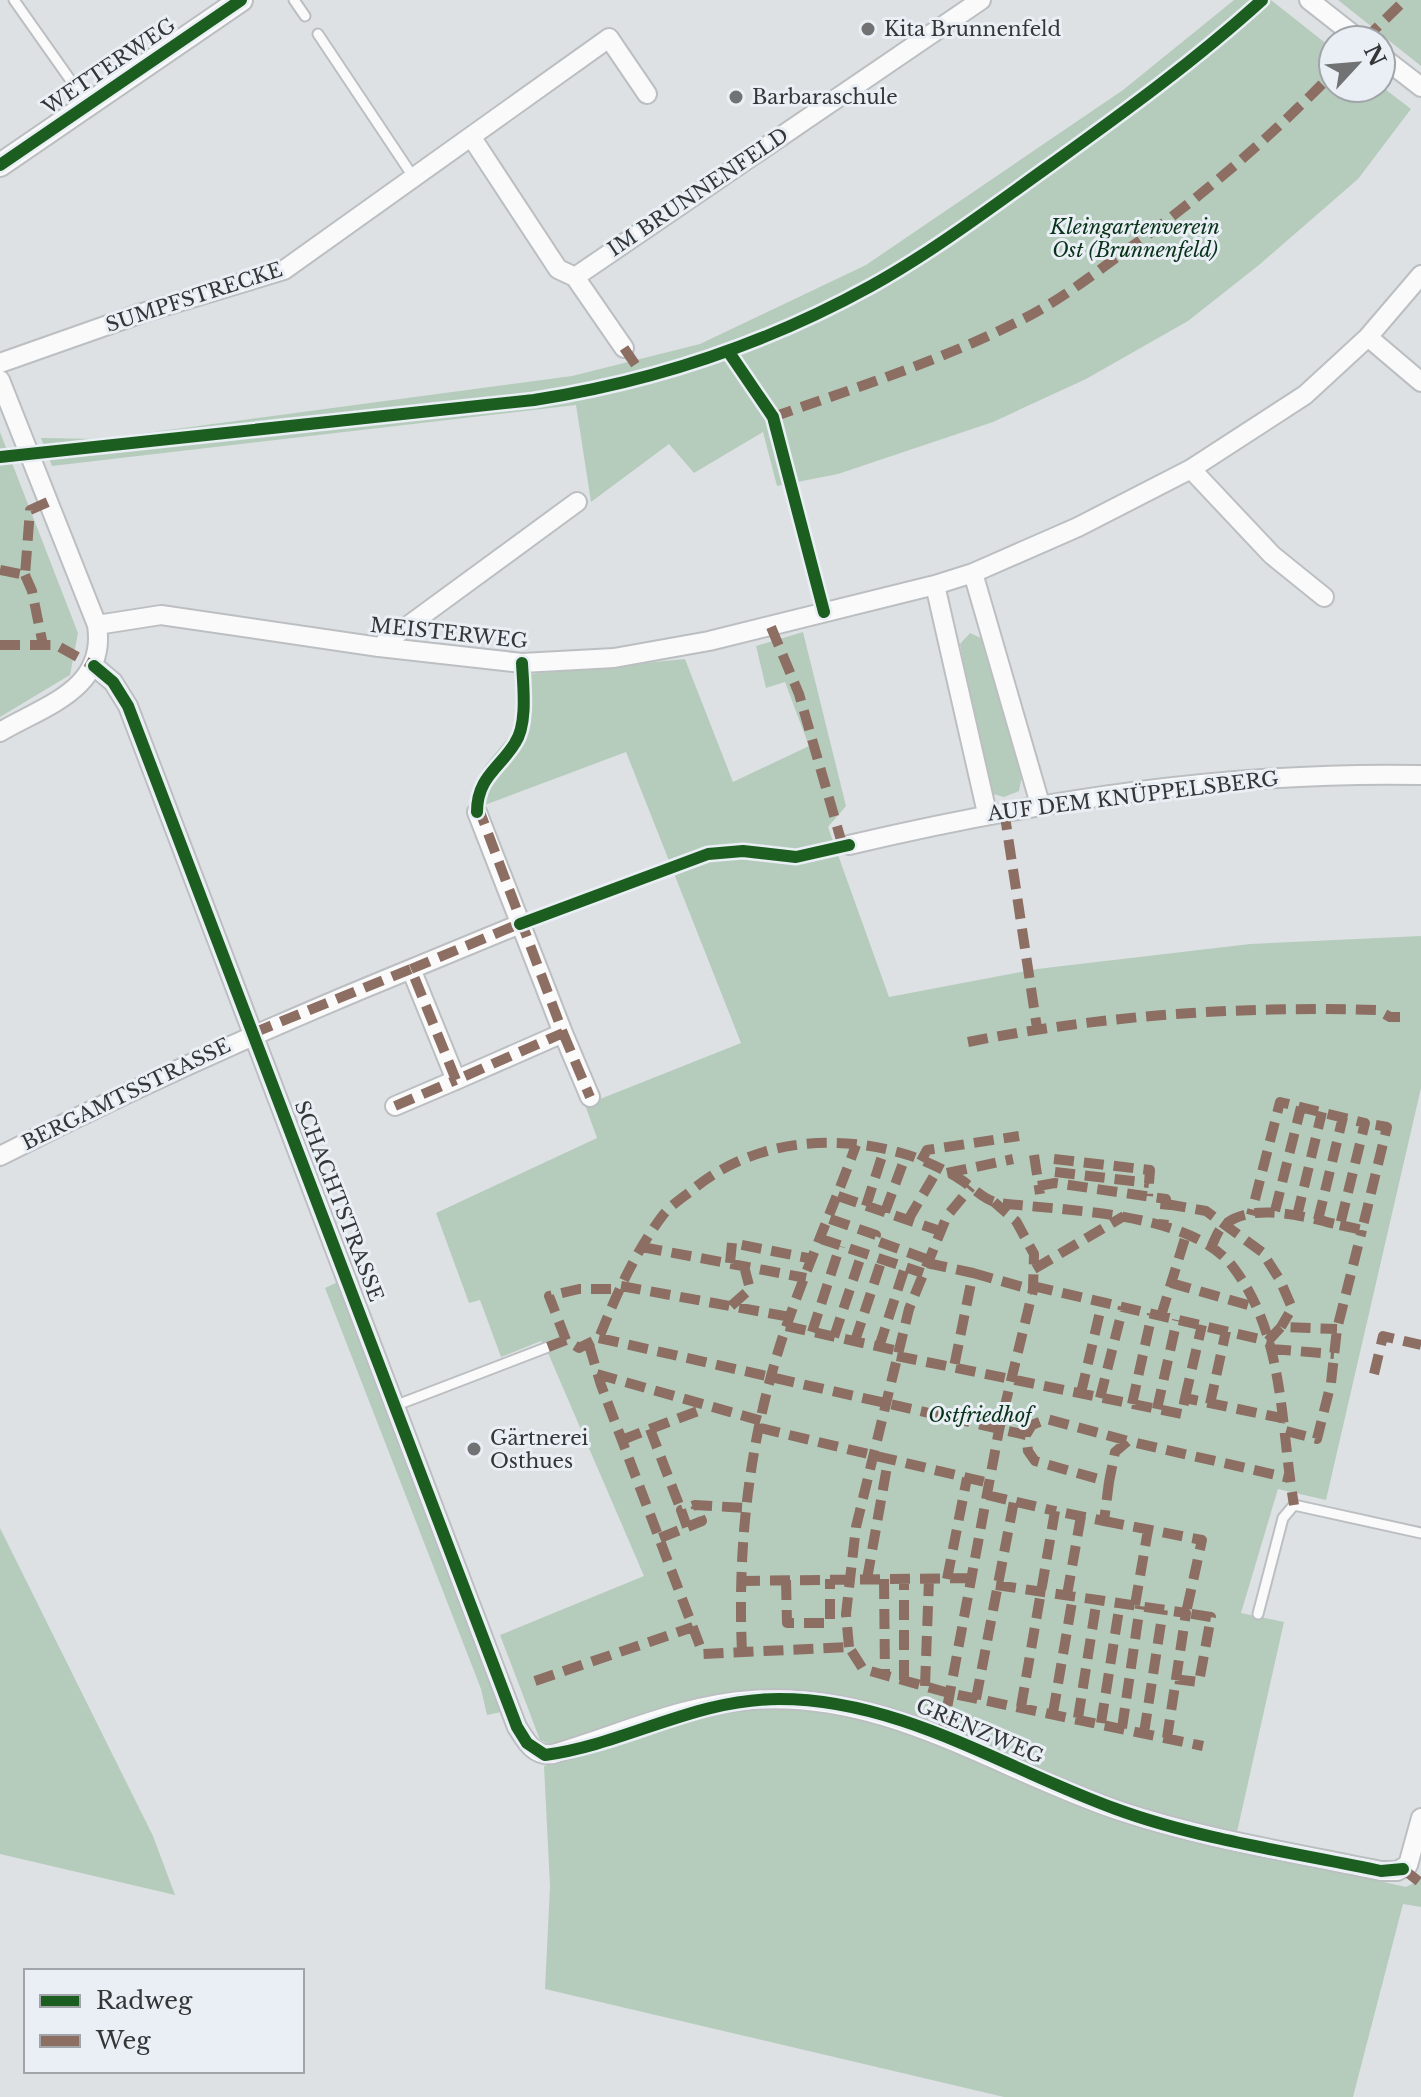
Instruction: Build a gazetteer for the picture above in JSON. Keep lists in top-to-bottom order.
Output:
{
  "streets": {
    "street": [
      "WETTERWEG",
      "IM BRUNNENFELD",
      "SUMPFSTRECKE",
      "MEISTERWEG",
      "AUF DEM KNÜPPELSBERG",
      "BERGAMTSSTRASSE",
      "SCHACHTSTRASSE",
      "GRENZWEG"
    ]
  },
  "crossings": [
    ["BERGAMTSSTRASSE", "SCHACHTSTRASSE"],
    ["SCHACHTSTRASSE", "GRENZWEG"]
  ],
  "parks": ["Kleingartenverein Ost (Brunnenfeld)", "Ostfriedhof"],
  "places": ["Kita Brunnenfeld", "Barbaraschule", "Gärtnerei Osthues"],
  "legend": ["Radweg", "Weg"],
  "north": "top right"
}
